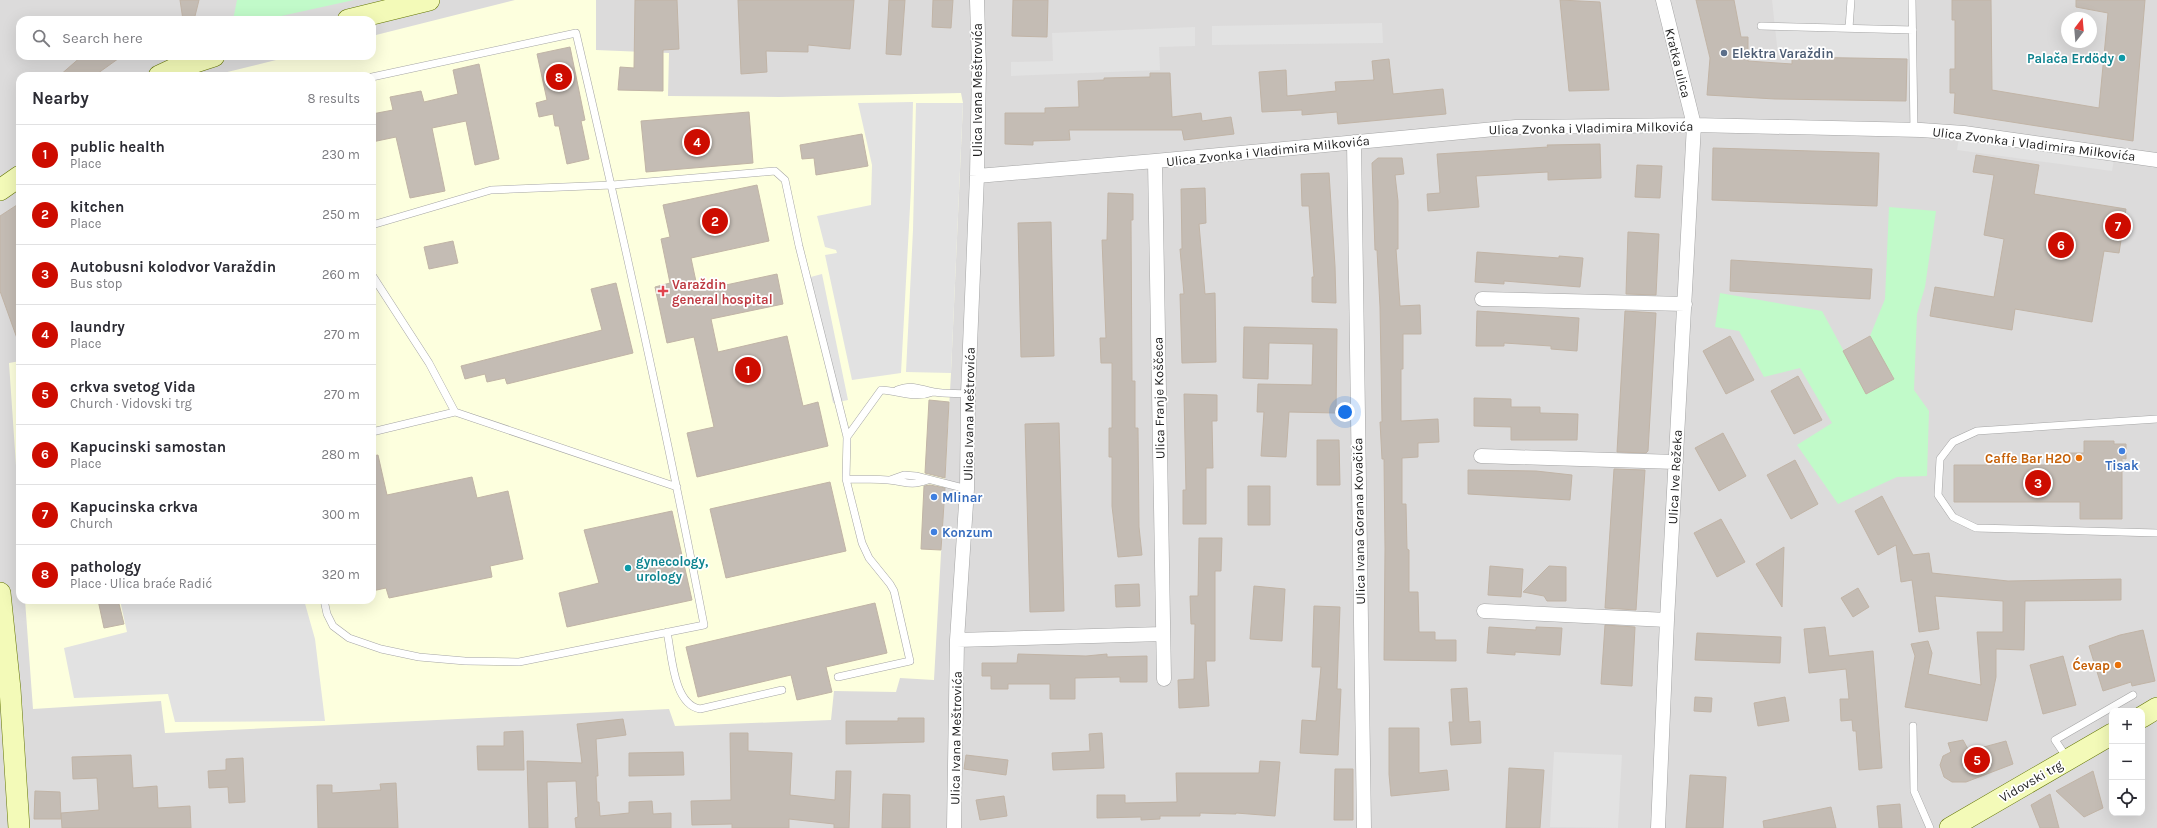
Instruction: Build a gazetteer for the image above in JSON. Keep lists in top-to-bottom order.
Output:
{
  "streets": {
    "main road": ["Vidovski trg"],
    "street": [
      "Kratka ulica",
      "Ulica Ivana Meštrovića",
      "Ulica Zvonka i Vladimira Milkovića",
      "Ulica Franje Koščeca",
      "Ulica Ive Režeka",
      "Ulica Ivana Gorana Kovačića"
    ]
  },
  "crossings": [
    ["Kratka ulica", "Ulica Zvonka i Vladimira Milkovića"],
    ["Kratka ulica", "Ulica Ive Režeka"],
    ["Ulica Ivana Meštrovića", "Ulica Zvonka i Vladimira Milkovića"],
    ["Ulica Zvonka i Vladimira Milkovića", "Ulica Franje Koščeca"],
    ["Ulica Zvonka i Vladimira Milkovića", "Ulica Ive Režeka"],
    ["Ulica Zvonka i Vladimira Milkovića", "Ulica Ivana Gorana Kovačića"]
  ],
  "places": {
    "other": [
      "Elektra Varaždin",
      "Palača Erdödy",
      "Tisak",
      "Caffe Bar H2O",
      "Mlinar",
      "Konzum",
      "gynecology, urology",
      "Ćevap"
    ],
    "health": ["Varaždin general hospital"]
  },
  "north": "top",
  "page": {
    "search": "Search here",
    "pins": [
      "8",
      "4",
      "2",
      "7",
      "6",
      "1",
      "3",
      "5"
    ],
    "heading": ["Nearby", "8 results"],
    "list": [
      {
        "mark": "1",
        "name": "public health",
        "note": "Place",
        "value": "230 m"
      },
      {
        "mark": "2",
        "name": "kitchen",
        "note": "Place",
        "value": "250 m"
      },
      {
        "mark": "3",
        "name": "Autobusni kolodvor Varaždin",
        "note": "Bus stop",
        "value": "260 m"
      },
      {
        "mark": "4",
        "name": "laundry",
        "note": "Place",
        "value": "270 m"
      },
      {
        "mark": "5",
        "name": "crkva svetog Vida",
        "note": "Church · Vidovski trg",
        "value": "270 m"
      },
      {
        "mark": "6",
        "name": "Kapucinski samostan",
        "note": "Place",
        "value": "280 m"
      },
      {
        "mark": "7",
        "name": "Kapucinska crkva",
        "note": "Church",
        "value": "300 m"
      },
      {
        "mark": "8",
        "name": "pathology",
        "note": "Place · Ulica braće Radić",
        "value": "320 m"
      }
    ],
    "map_buttons": ["+", "−"]
  }
}
